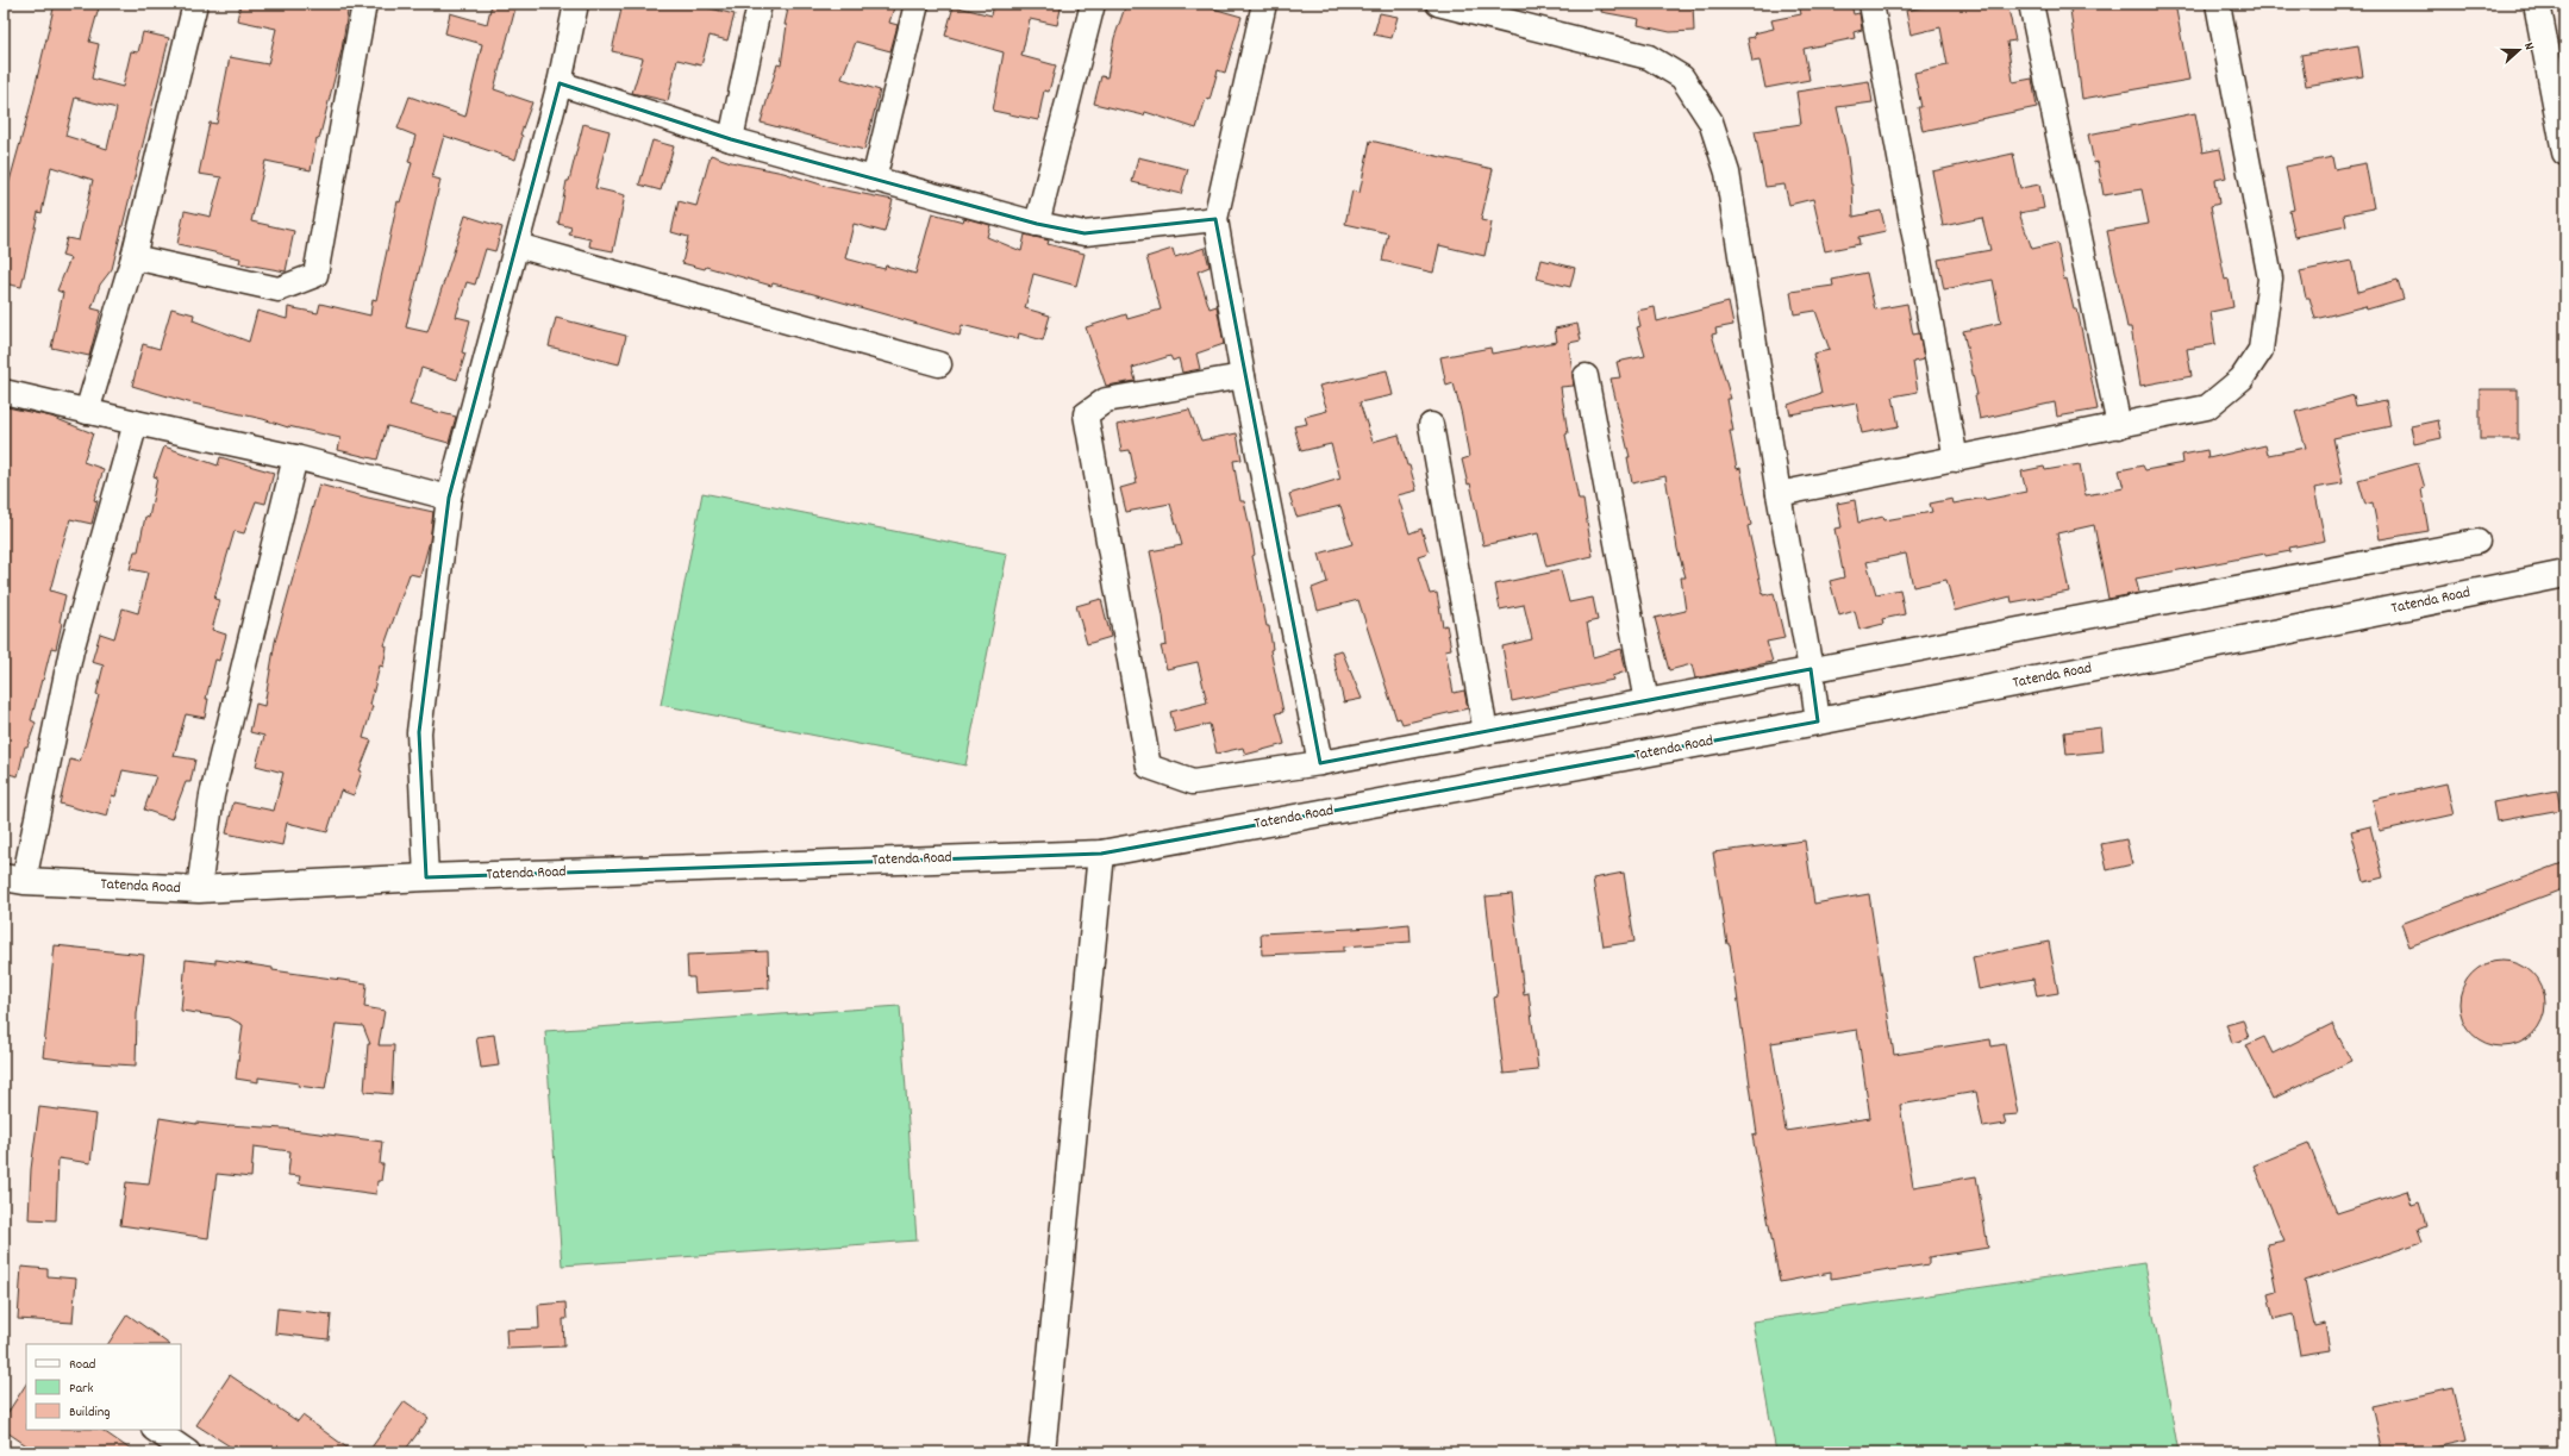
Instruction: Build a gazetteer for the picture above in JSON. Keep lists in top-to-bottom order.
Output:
{
  "streets": {
    "street": ["Tatenda Road"]
  },
  "legend": ["Road", "Park", "Building"],
  "north": "right"
}
